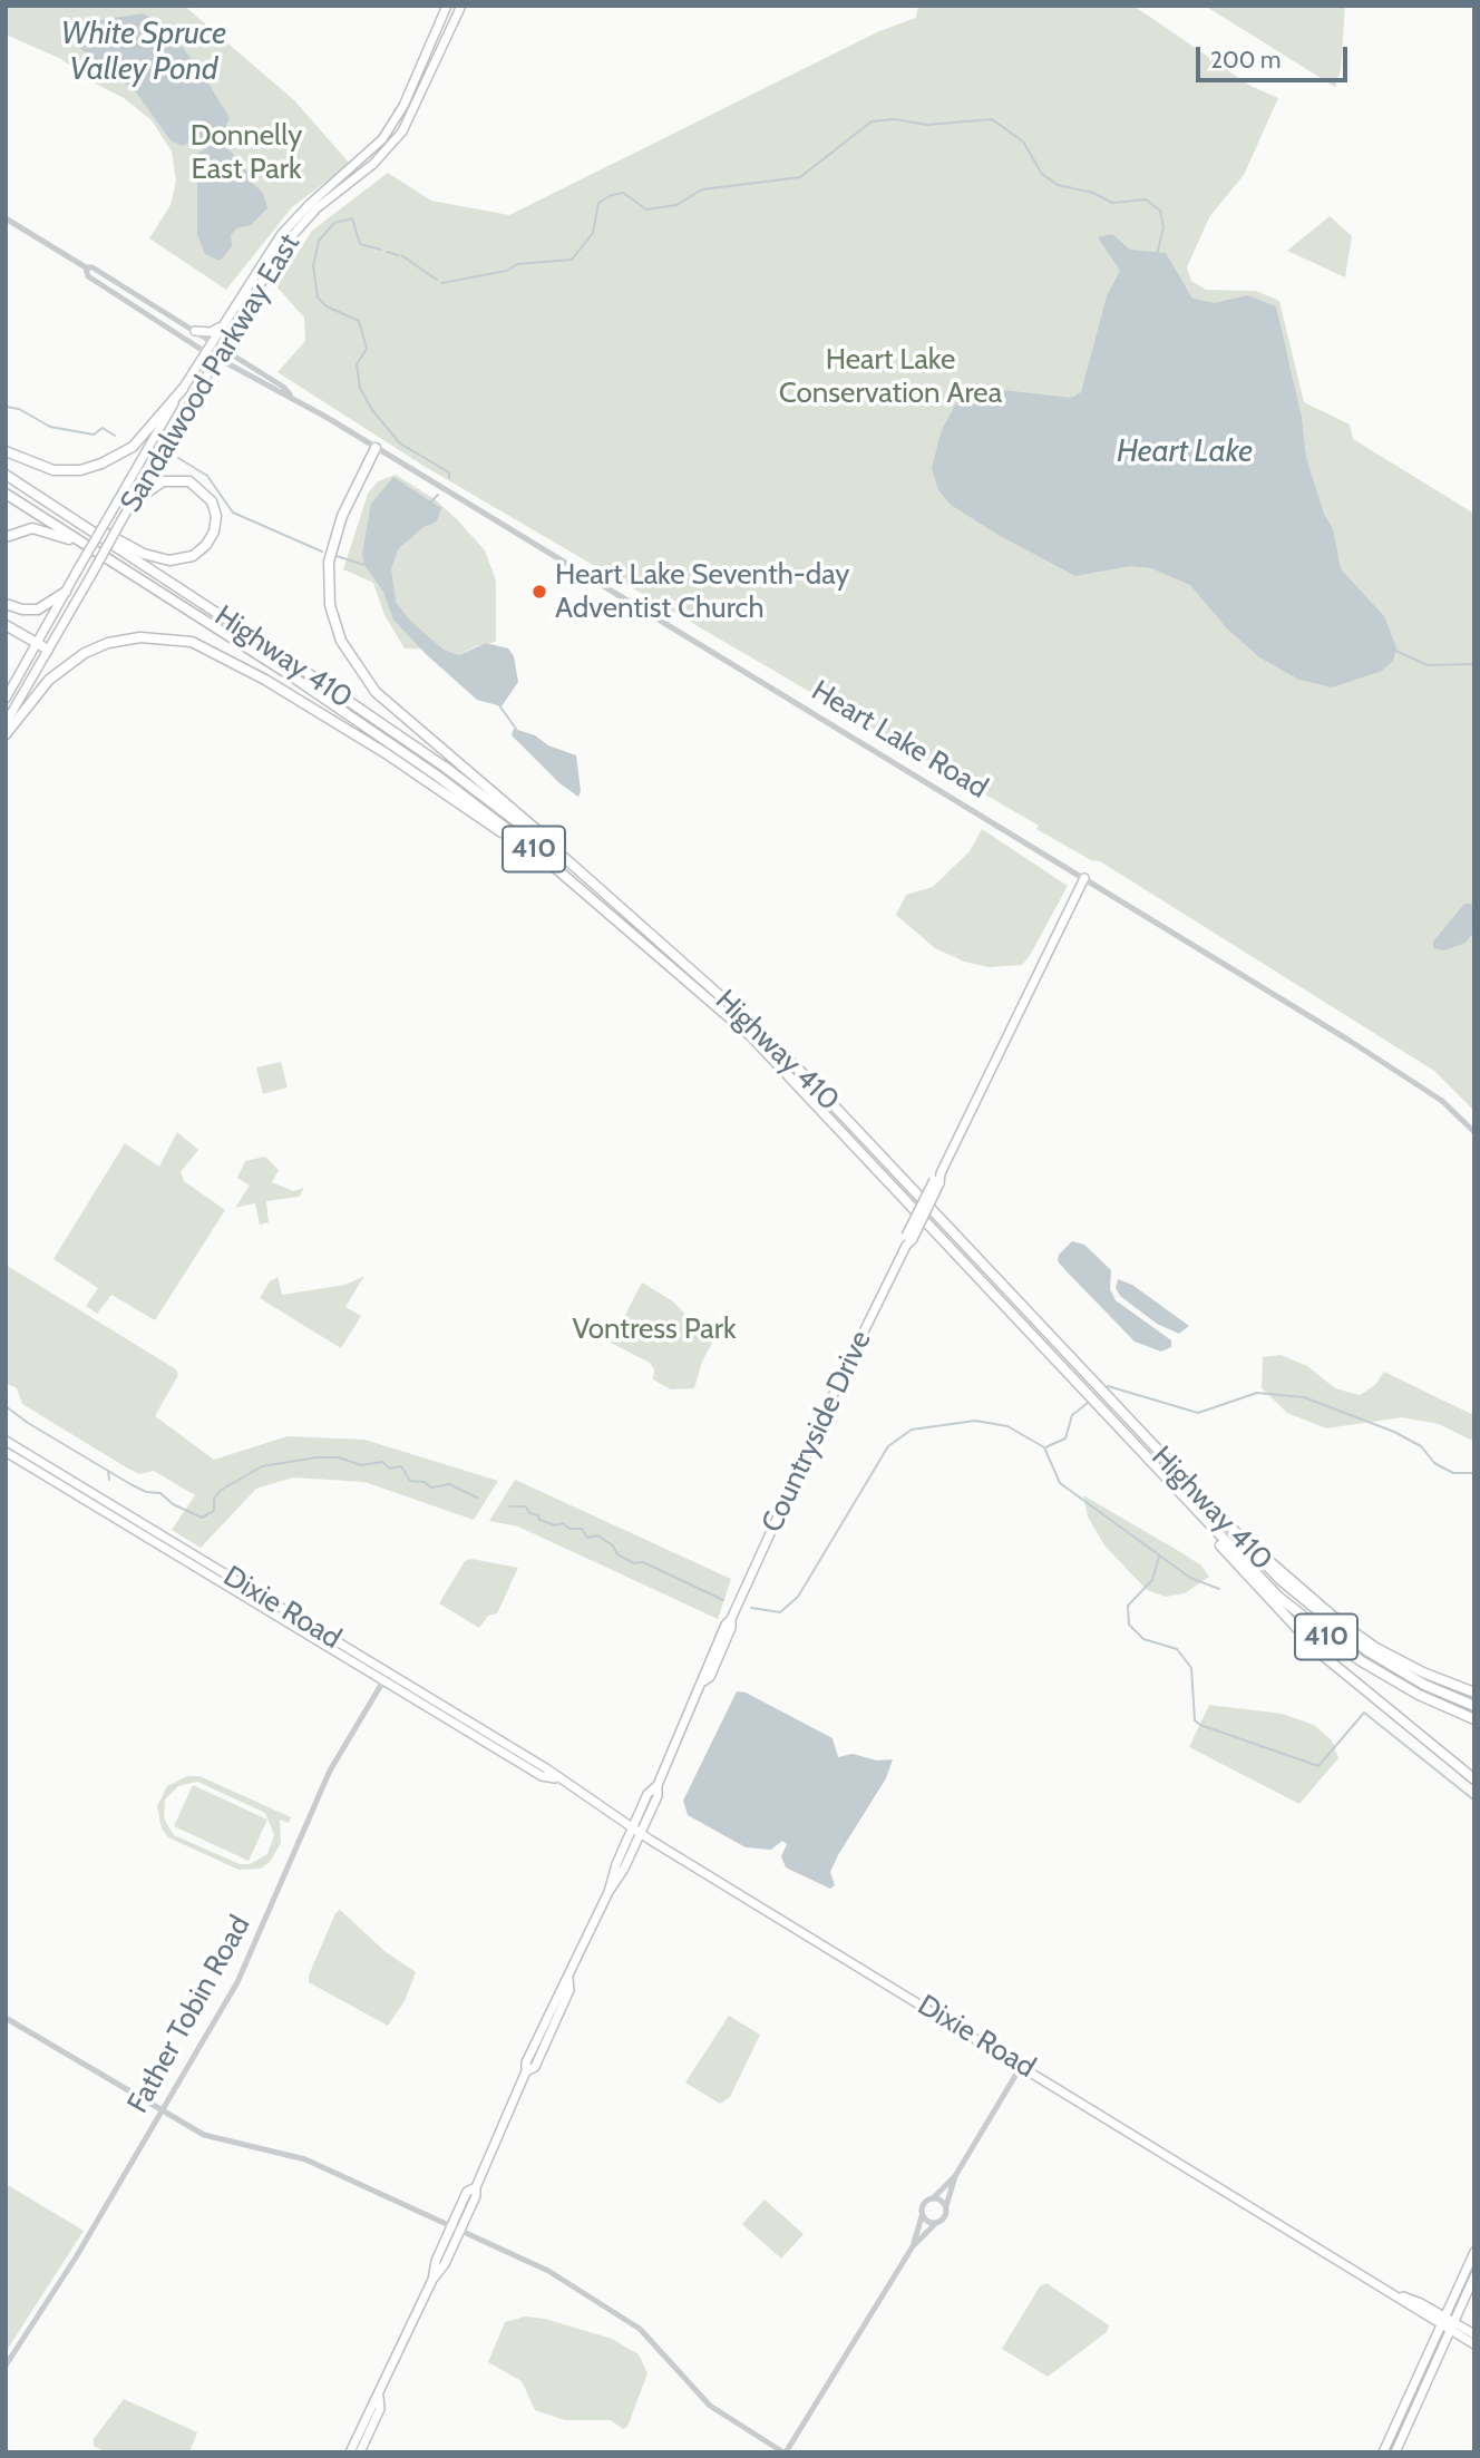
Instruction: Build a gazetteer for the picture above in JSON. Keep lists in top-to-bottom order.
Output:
{
  "streets": {
    "highway": ["Highway 410", "410"],
    "main road": ["Sandalwood Parkway East", "Countryside Drive", "Dixie Road"],
    "street": ["Heart Lake Road", "Father Tobin Road"]
  },
  "crossings": [
    ["Sandalwood Parkway East", "Heart Lake Road"],
    ["Heart Lake Road", "Countryside Drive"],
    ["Countryside Drive", "Dixie Road"],
    ["Dixie Road", "Father Tobin Road"]
  ],
  "water": ["White Spruce Valley Pond", "Heart Lake"],
  "parks": ["Donnelly East Park", "Heart Lake Conservation Area", "Vontress Park"],
  "places": ["Heart Lake Seventh-day Adventist Church"],
  "scale_bar": "200 m"
}
